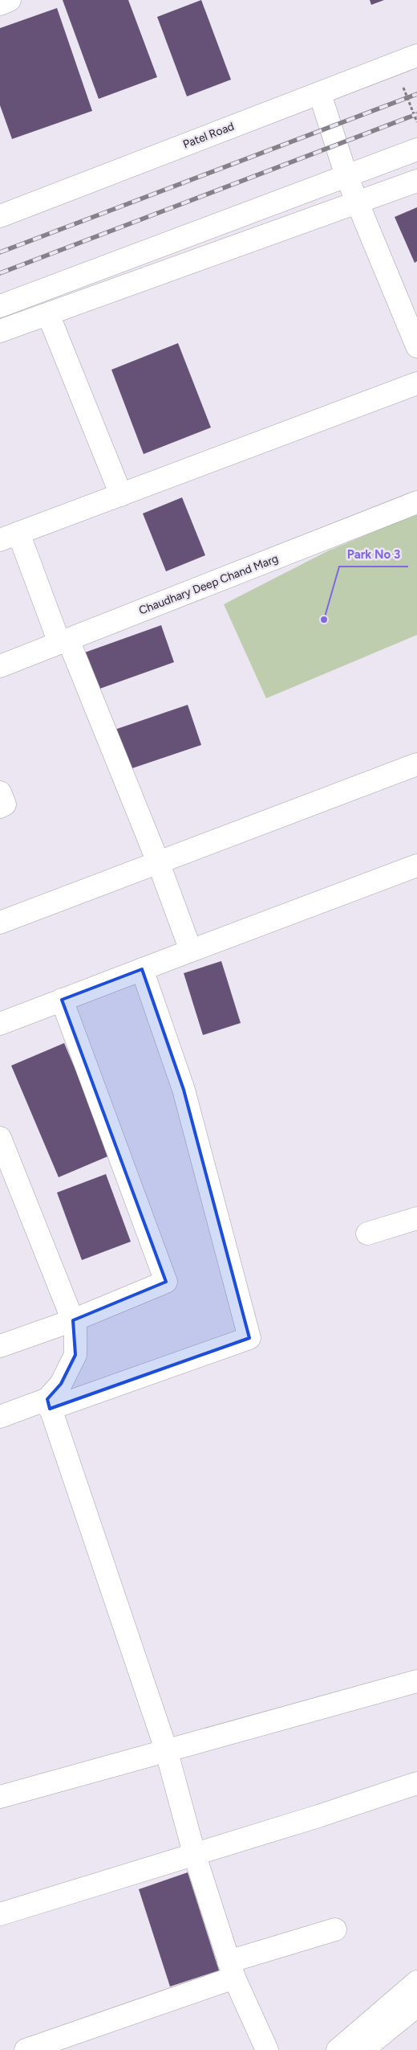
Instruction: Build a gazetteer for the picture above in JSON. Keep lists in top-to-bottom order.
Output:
{
  "streets": {
    "street": ["Patel Road", "Chaudhary Deep Chand Marg"]
  },
  "places": ["Park No 3"]
}
